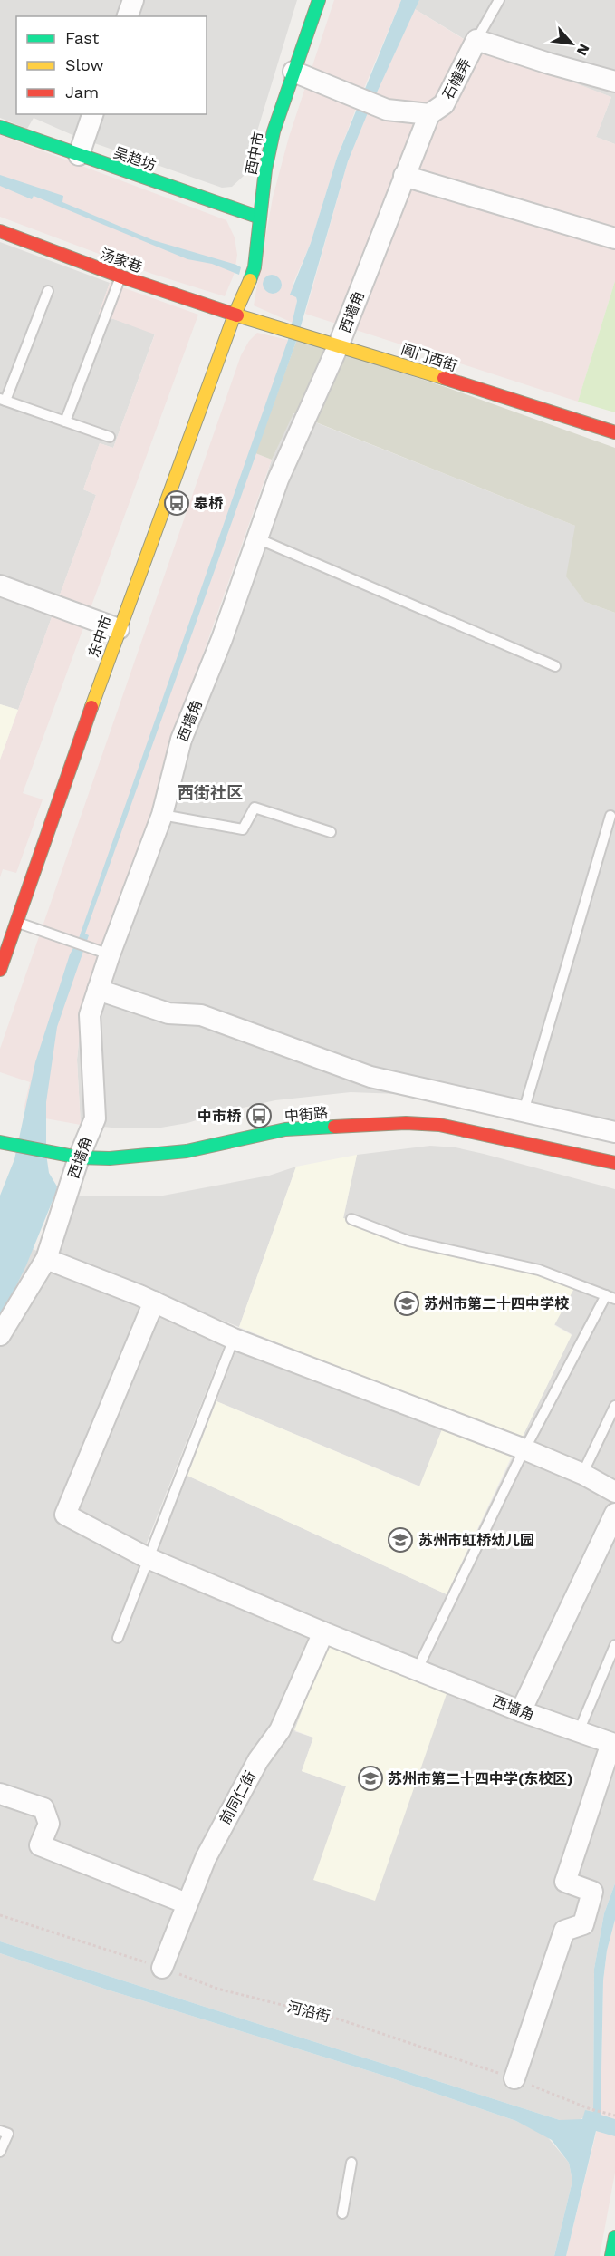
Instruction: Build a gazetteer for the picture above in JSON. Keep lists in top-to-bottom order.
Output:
{
  "streets": {
    "main road": [
      "西中市",
      "吴趋坊",
      "汤家巷",
      "阊门西街",
      "东中市",
      "中街路"
    ],
    "street": ["石幢弄", "西墙角", "前同仁街"],
    "path": ["河沿街"]
  },
  "crossings": [
    ["石幢弄", "西中市"],
    ["石幢弄", "西墙角"],
    ["西中市", "吴趋坊"],
    ["西中市", "汤家巷"],
    ["西中市", "阊门西街"],
    ["西中市", "东中市"],
    ["汤家巷", "阊门西街"],
    ["汤家巷", "东中市"],
    ["西墙角", "阊门西街"],
    ["西墙角", "中街路"],
    ["西墙角", "前同仁街"],
    ["西墙角", "河沿街"],
    ["阊门西街", "东中市"],
    ["前同仁街", "河沿街"]
  ],
  "districts": ["西街社区"],
  "places": {
    "bus stop": ["皋桥", "中市桥"],
    "school or university": ["苏州市第二十四中学校", "苏州市虹桥幼儿园", "苏州市第二十四中学(东校区)"]
  },
  "legend": ["Fast", "Slow", "Jam"],
  "north": "bottom right"
}
